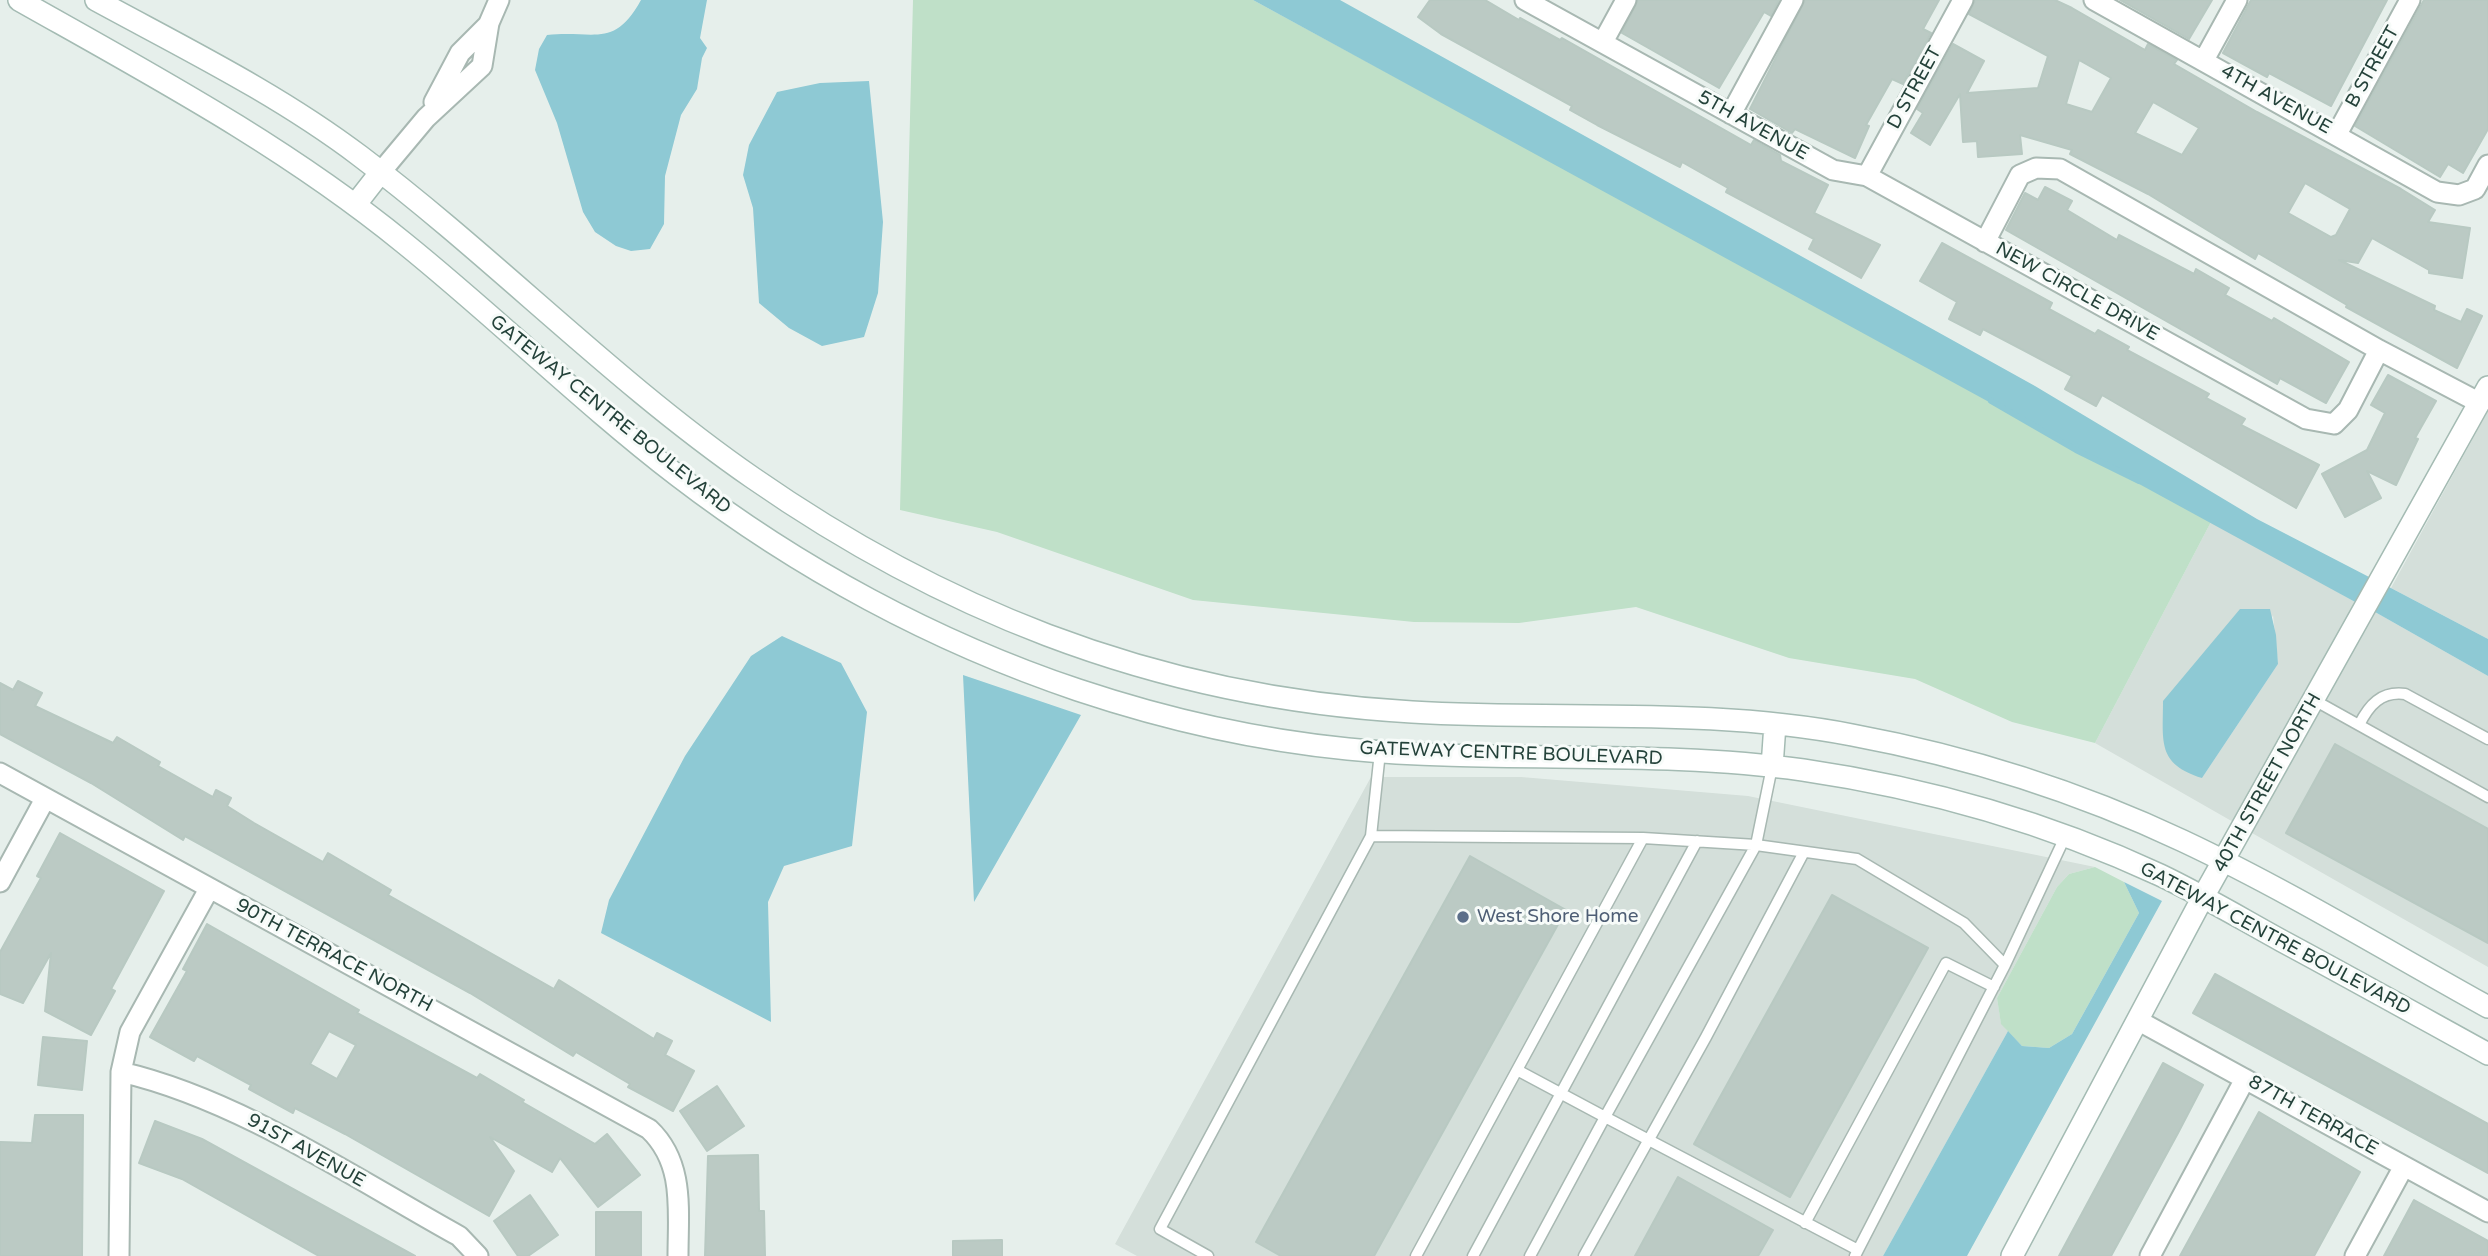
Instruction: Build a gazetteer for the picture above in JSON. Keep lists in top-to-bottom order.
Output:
{
  "streets": {
    "street": [
      "B STREET",
      "D STREET",
      "4TH AVENUE",
      "5TH AVENUE",
      "NEW CIRCLE DRIVE",
      "GATEWAY CENTRE BOULEVARD",
      "40TH STREET NORTH",
      "90TH TERRACE NORTH",
      "87TH TERRACE",
      "91ST AVENUE"
    ]
  },
  "crossings": [
    ["B STREET", "4TH AVENUE"],
    ["D STREET", "5TH AVENUE"],
    ["5TH AVENUE", "NEW CIRCLE DRIVE"],
    ["NEW CIRCLE DRIVE", "40TH STREET NORTH"],
    ["GATEWAY CENTRE BOULEVARD", "40TH STREET NORTH"],
    ["40TH STREET NORTH", "87TH TERRACE"]
  ],
  "places": ["West Shore Home"]
}
